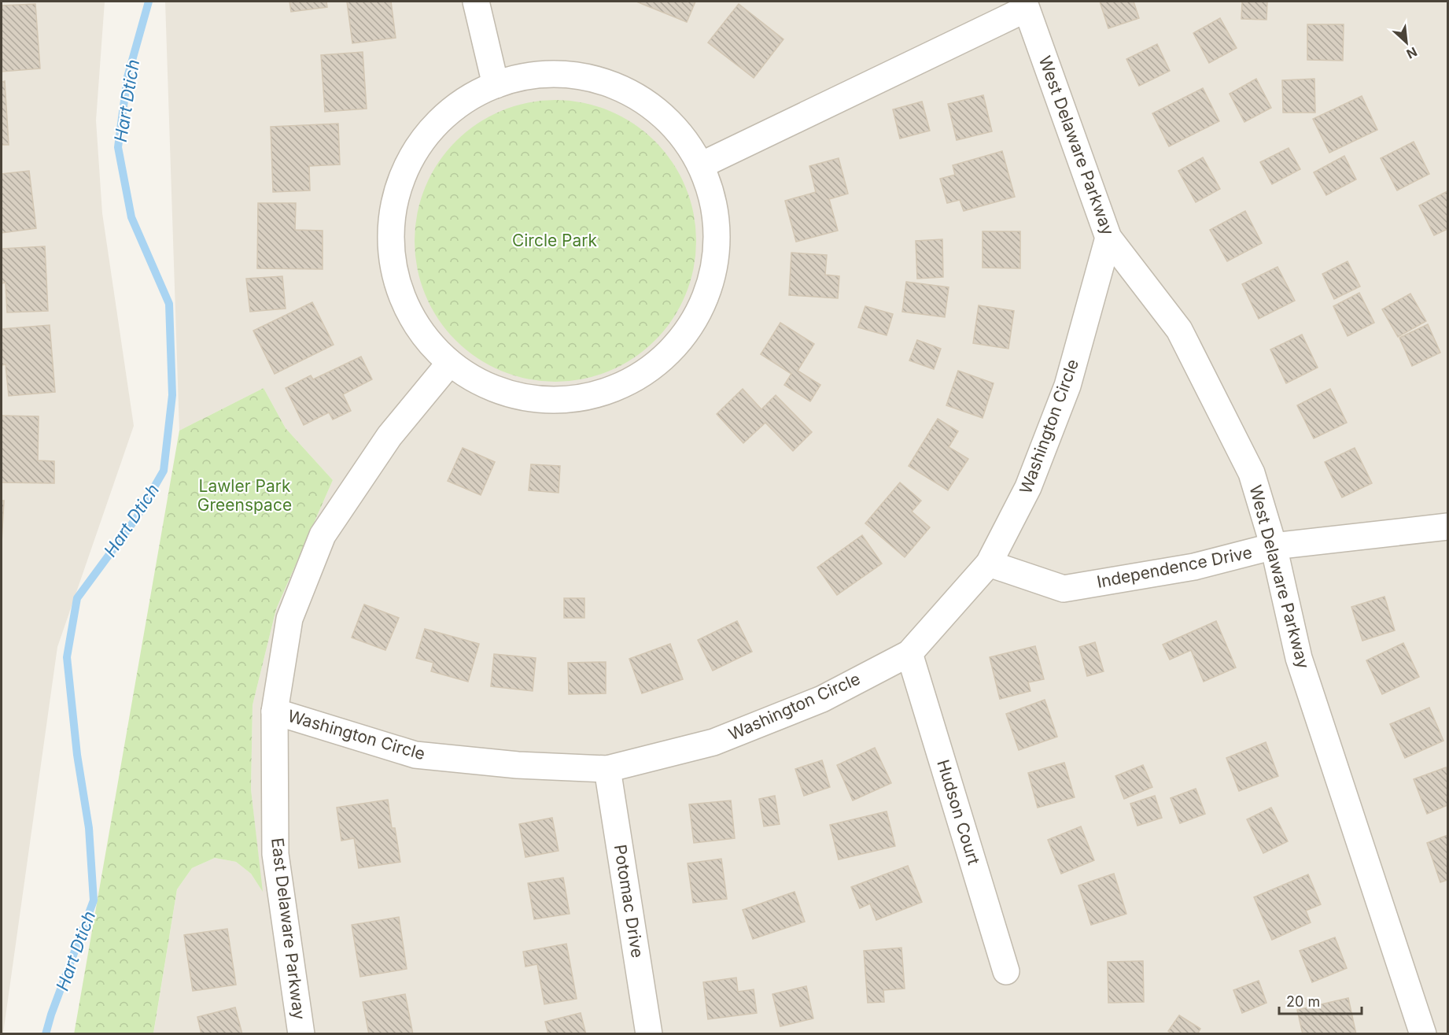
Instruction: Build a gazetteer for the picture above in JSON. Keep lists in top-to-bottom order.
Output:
{
  "streets": {
    "street": [
      "West Delaware Parkway",
      "Washington Circle",
      "Independence Drive",
      "Hudson Court",
      "Potomac Drive",
      "East Delaware Parkway"
    ]
  },
  "crossings": [
    ["West Delaware Parkway", "Washington Circle"],
    ["West Delaware Parkway", "Independence Drive"],
    ["Washington Circle", "Independence Drive"],
    ["Washington Circle", "Hudson Court"],
    ["Washington Circle", "Potomac Drive"],
    ["Washington Circle", "East Delaware Parkway"]
  ],
  "water": ["Hart Dtich"],
  "parks": ["Circle Park", "Lawler Park Greenspace"],
  "scale_bar": "20 m",
  "north": "bottom right"
}
